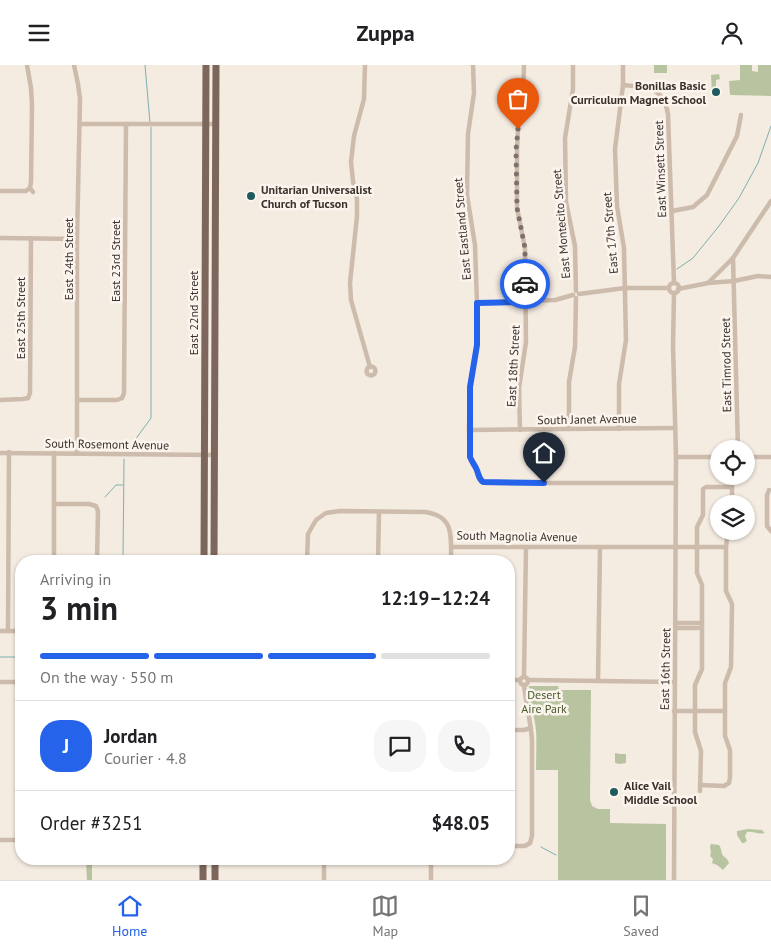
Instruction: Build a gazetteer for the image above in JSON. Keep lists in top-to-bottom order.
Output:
{
  "streets": {
    "main road": ["East 22nd Street"],
    "street": [
      "East Winsett Street",
      "East Montecito Street",
      "East Eastland Street",
      "East 17th Street",
      "East 24th Street",
      "East 23rd Street",
      "East 25th Street",
      "East Timrod Street",
      "East 18th Street",
      "South Janet Avenue",
      "South Rosemont Avenue",
      "South Magnolia Avenue",
      "East 16th Street"
    ]
  },
  "crossings": [
    ["East Winsett Street", "East 17th Street"],
    ["East Montecito Street", "South Janet Avenue"],
    ["East Eastland Street", "South Janet Avenue"],
    ["East Eastland Street", "East 16th Street"],
    ["East 17th Street", "South Janet Avenue"],
    ["East 24th Street", "East 23rd Street"],
    ["East 24th Street", "South Rosemont Avenue"],
    ["East 22nd Street", "South Rosemont Avenue"],
    ["East 18th Street", "South Janet Avenue"],
    ["South Magnolia Avenue", "East 16th Street"]
  ],
  "parks": ["Desert Aire Park"],
  "places": ["Bonillas Basic Curriculum Magnet School", "Unitarian Universalist Church of Tucson", "Alice Vail Middle School"],
  "page": {
    "header": "Zuppa",
    "heading": ["3 min", "Arriving in", "12:19–12:24"],
    "panel": [
      "Jordan",
      "Courier · 4.8",
      "Order #3251",
      "$48.05"
    ],
    "bar": "On the way · 550 m",
    "round": "J",
    "tabs": ["Home", "Map", "Saved"]
  }
}
